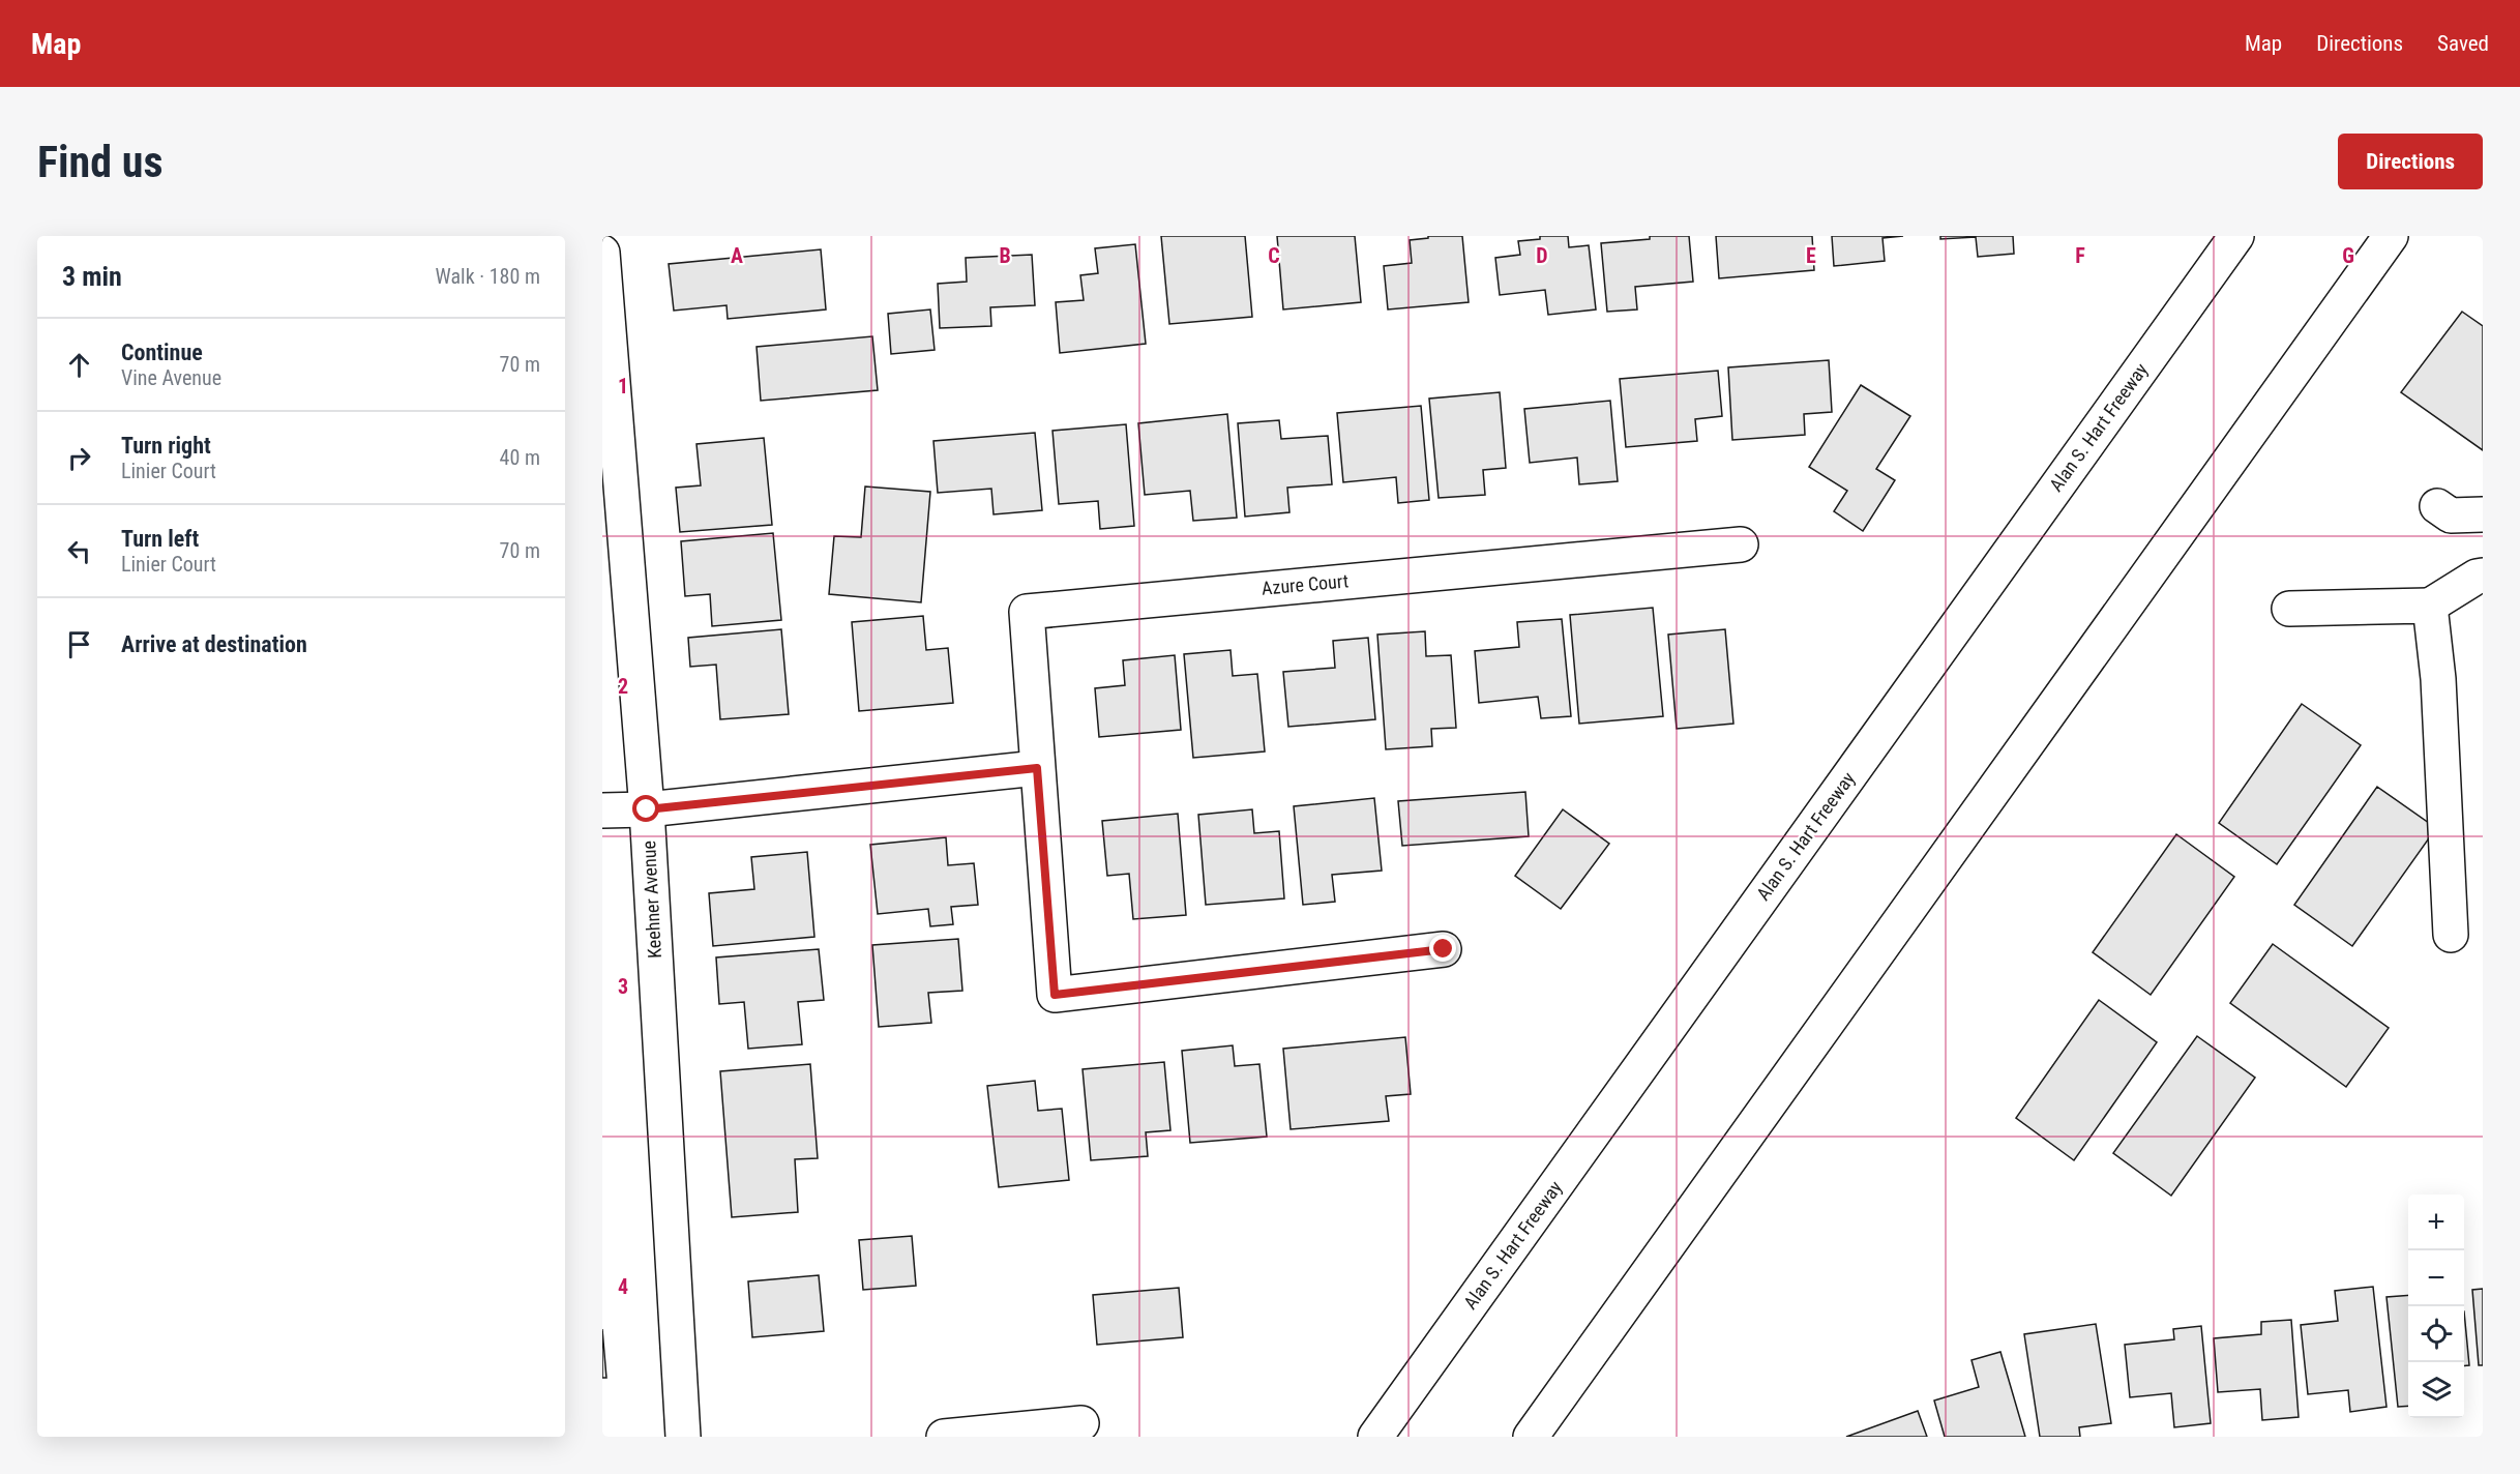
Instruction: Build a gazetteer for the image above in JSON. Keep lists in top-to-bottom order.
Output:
{
  "streets": {
    "main road": ["Alan S. Hart Freeway", "Azure Court", "Keehner Avenue"]
  },
  "page": {
    "header": "Map",
    "nav": ["Map", "Directions", "Saved"],
    "buttons": "Directions",
    "title": "Find us",
    "heading": ["3 min", "Walk · 180 m"],
    "list": [
      ["Continue", "Vine Avenue", "70 m"],
      ["Turn right", "Linier Court", "40 m"],
      ["Turn left", "Linier Court", "70 m"],
      "Arrive at destination"
    ],
    "map_buttons": ["+", "−"]
  },
  "grid": {
    "columns": [
      "A",
      "B",
      "C",
      "D",
      "E",
      "F",
      "G"
    ],
    "rows": [
      "1",
      "2",
      "3",
      "4"
    ]
  }
}
